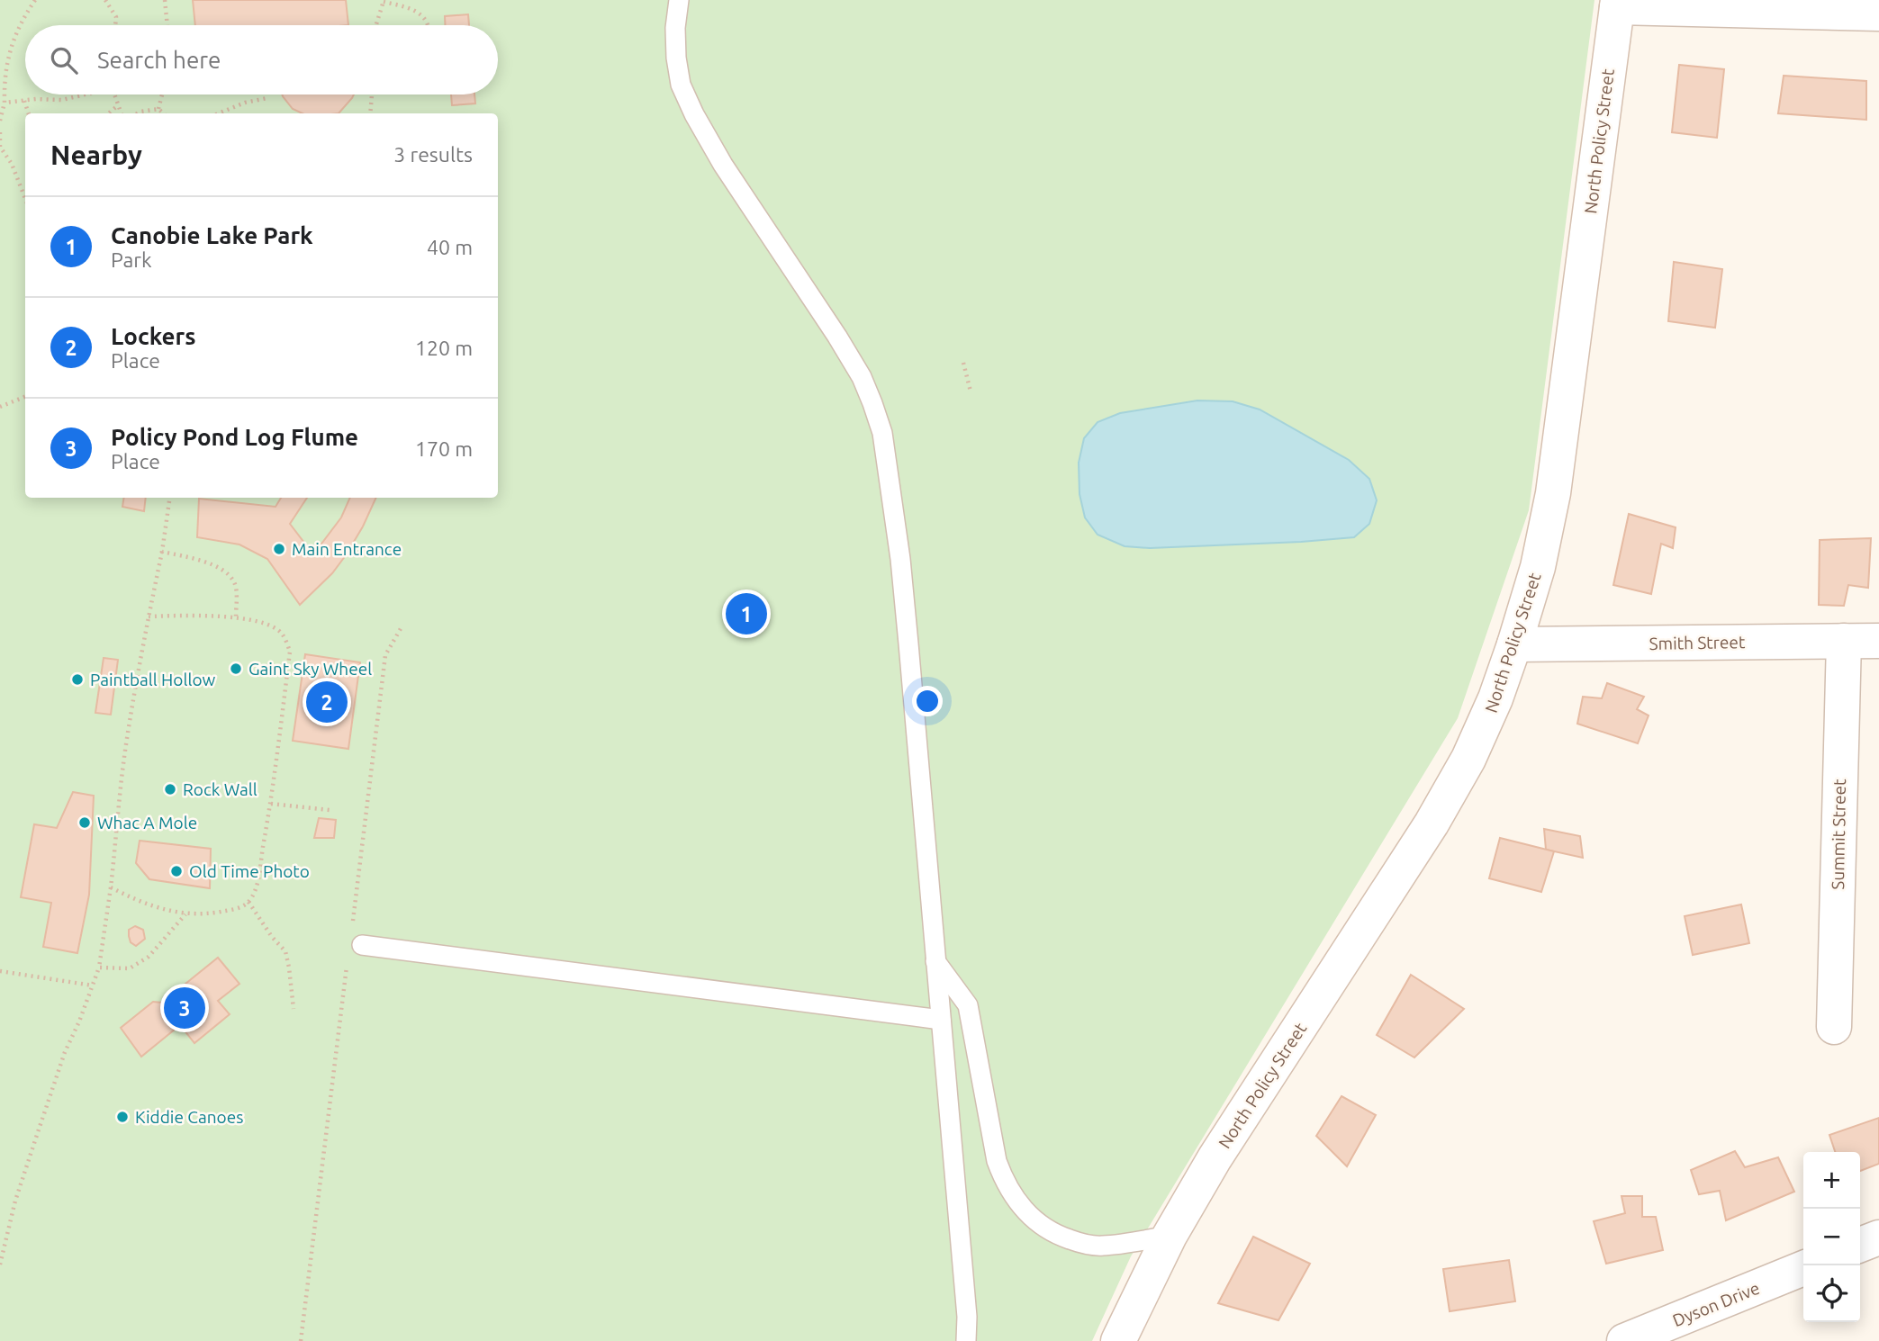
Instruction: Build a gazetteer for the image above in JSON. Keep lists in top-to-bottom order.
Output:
{
  "streets": {
    "street": [
      "North Policy Street",
      "Smith Street",
      "Summit Street",
      "Dyson Drive"
    ]
  },
  "crossings": [
    ["North Policy Street", "Smith Street"],
    ["Smith Street", "Summit Street"]
  ],
  "places": [
    "Main Entrance",
    "Gaint Sky Wheel",
    "Paintball Hollow",
    "Rock Wall",
    "Whac A Mole",
    "Old Time Photo",
    "Kiddie Canoes"
  ],
  "page": {
    "search": "Search here",
    "heading": ["Nearby", "3 results"],
    "list": [
      {
        "mark": "1",
        "name": "Canobie Lake Park",
        "note": "Park",
        "value": "40 m"
      },
      {
        "mark": "2",
        "name": "Lockers",
        "note": "Place",
        "value": "120 m"
      },
      {
        "mark": "3",
        "name": "Policy Pond Log Flume",
        "note": "Place",
        "value": "170 m"
      }
    ],
    "pins": ["1", "2", "3"],
    "map_buttons": ["+", "−"]
  }
}
